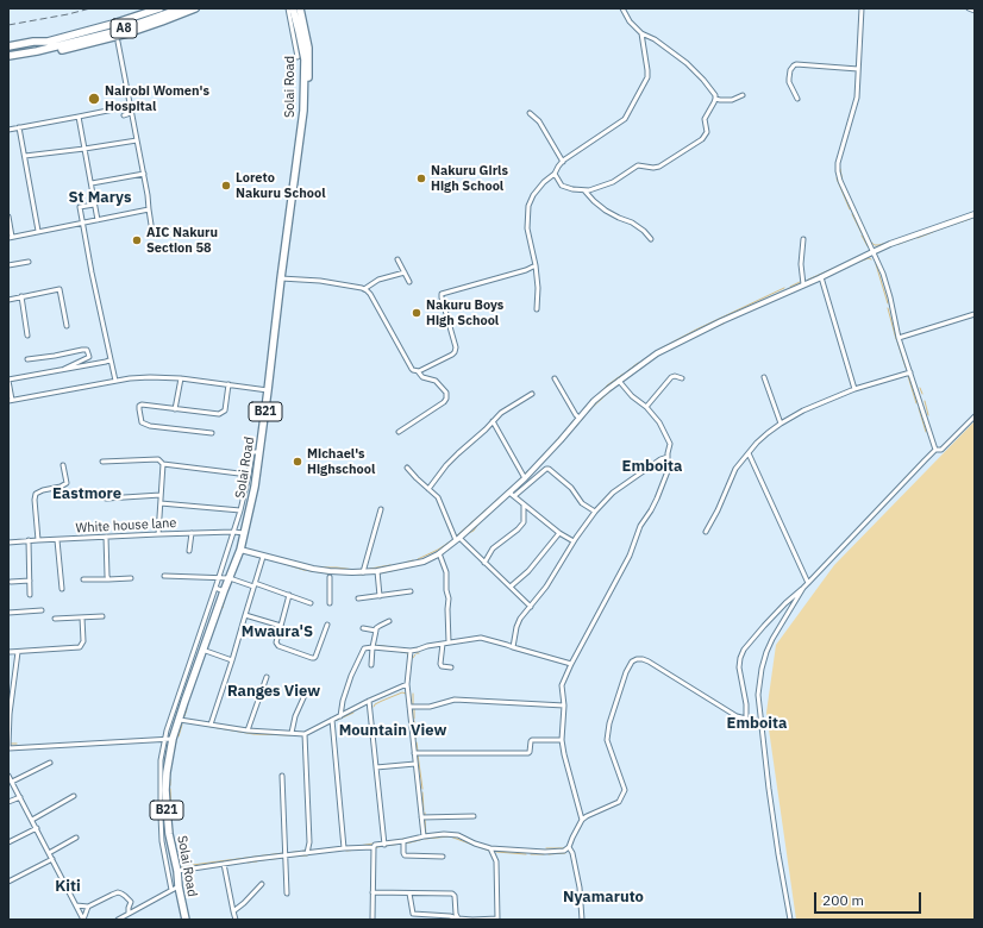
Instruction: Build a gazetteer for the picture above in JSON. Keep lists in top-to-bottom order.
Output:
{
  "streets": {
    "highway": ["A8", "Solai Road", "B21"],
    "street": ["White house lane"]
  },
  "crossings": [
    ["Solai Road", "B21"],
    ["Solai Road", "White house lane"]
  ],
  "districts": [
    "St Marys",
    "Emboita",
    "Eastmore",
    "Mwaura'S",
    "Ranges View",
    "Emboita",
    "Mountain View",
    "Kiti",
    "Nyamaruto"
  ],
  "places": [
    "Nairobi Women's Hospital",
    "Nakuru Girls High School",
    "Loreto Nakuru School",
    "AIC Nakuru Section 58",
    "Nakuru Boys High School",
    "Michael's Highschool"
  ],
  "scale_bar": "200 m"
}
